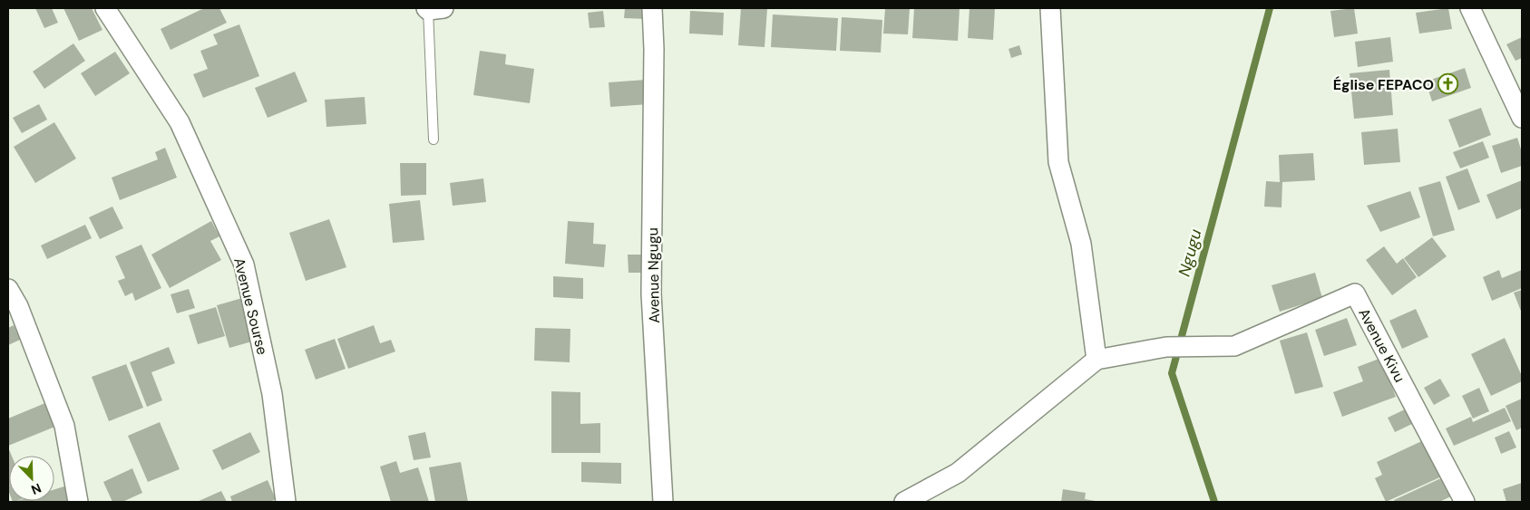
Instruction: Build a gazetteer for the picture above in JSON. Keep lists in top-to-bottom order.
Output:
{
  "streets": {
    "street": ["Avenue Ngugu", "Avenue Sourse", "Avenue Kivu"]
  },
  "water": ["Ngugu"],
  "places": {
    "church": ["Église FEPACO"]
  },
  "north": "bottom right"
}
